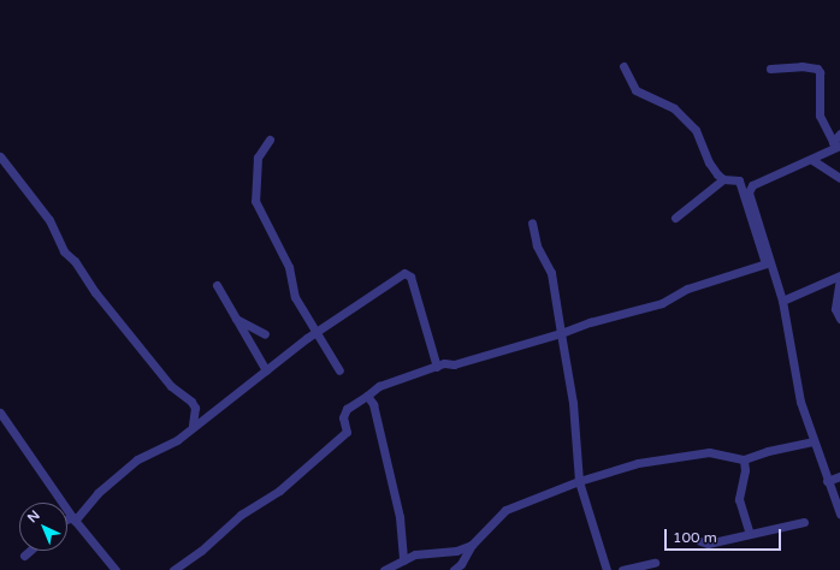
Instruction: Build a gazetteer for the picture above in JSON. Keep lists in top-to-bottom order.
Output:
{
  "scale_bar": "100 m",
  "north": "top left"
}
